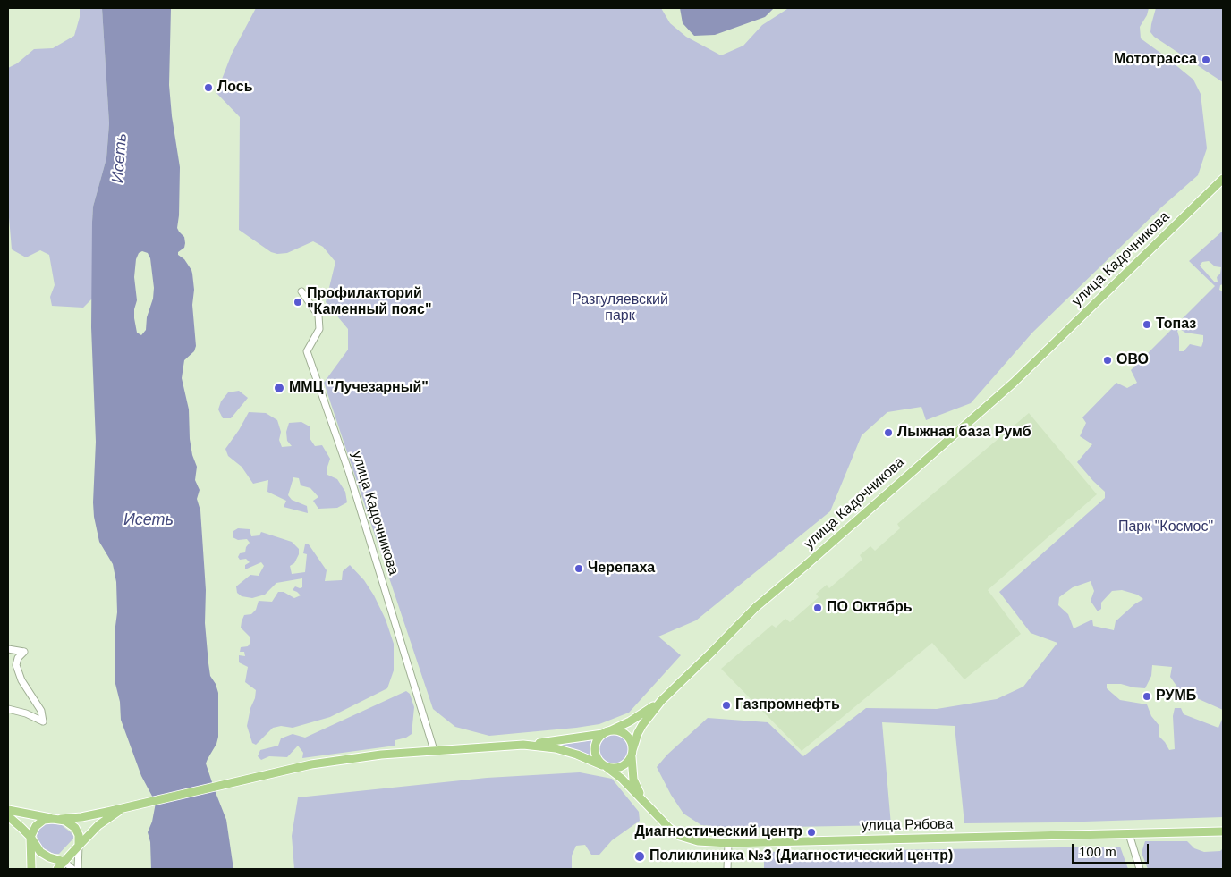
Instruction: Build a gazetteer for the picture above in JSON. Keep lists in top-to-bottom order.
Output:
{
  "streets": {
    "main road": ["улица Кадочникова", "улица Рябова"]
  },
  "water": ["Исеть"],
  "parks": ["Разгуляевский парк", "Парк \"Космос\""],
  "places": [
    "Мототрасса",
    "Лось",
    "Профилакторий \"Каменный пояс\"",
    "Топаз",
    "ОВО",
    "ММЦ \"Лучезарный\"",
    "Лыжная база Румб",
    "Черепаха",
    "ПО Октябрь",
    "РУМБ",
    "Газпромнефть",
    "Диагностический центр",
    "Поликлиника №3 (Диагностический центр)"
  ],
  "scale_bar": "100 m"
}
